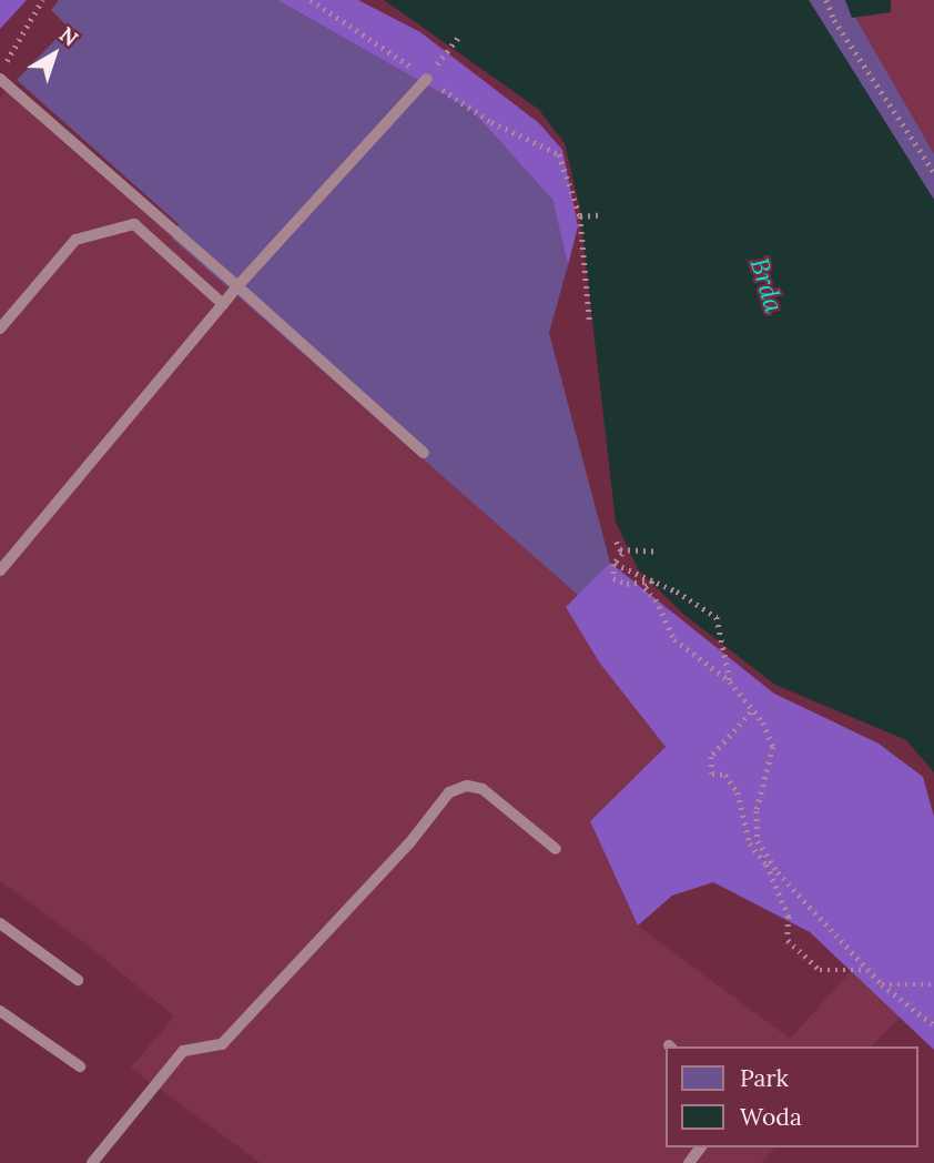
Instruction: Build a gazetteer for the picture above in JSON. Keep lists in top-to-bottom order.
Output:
{
  "water": ["Brda"],
  "legend": ["Park", "Woda"],
  "north": "top right"
}
